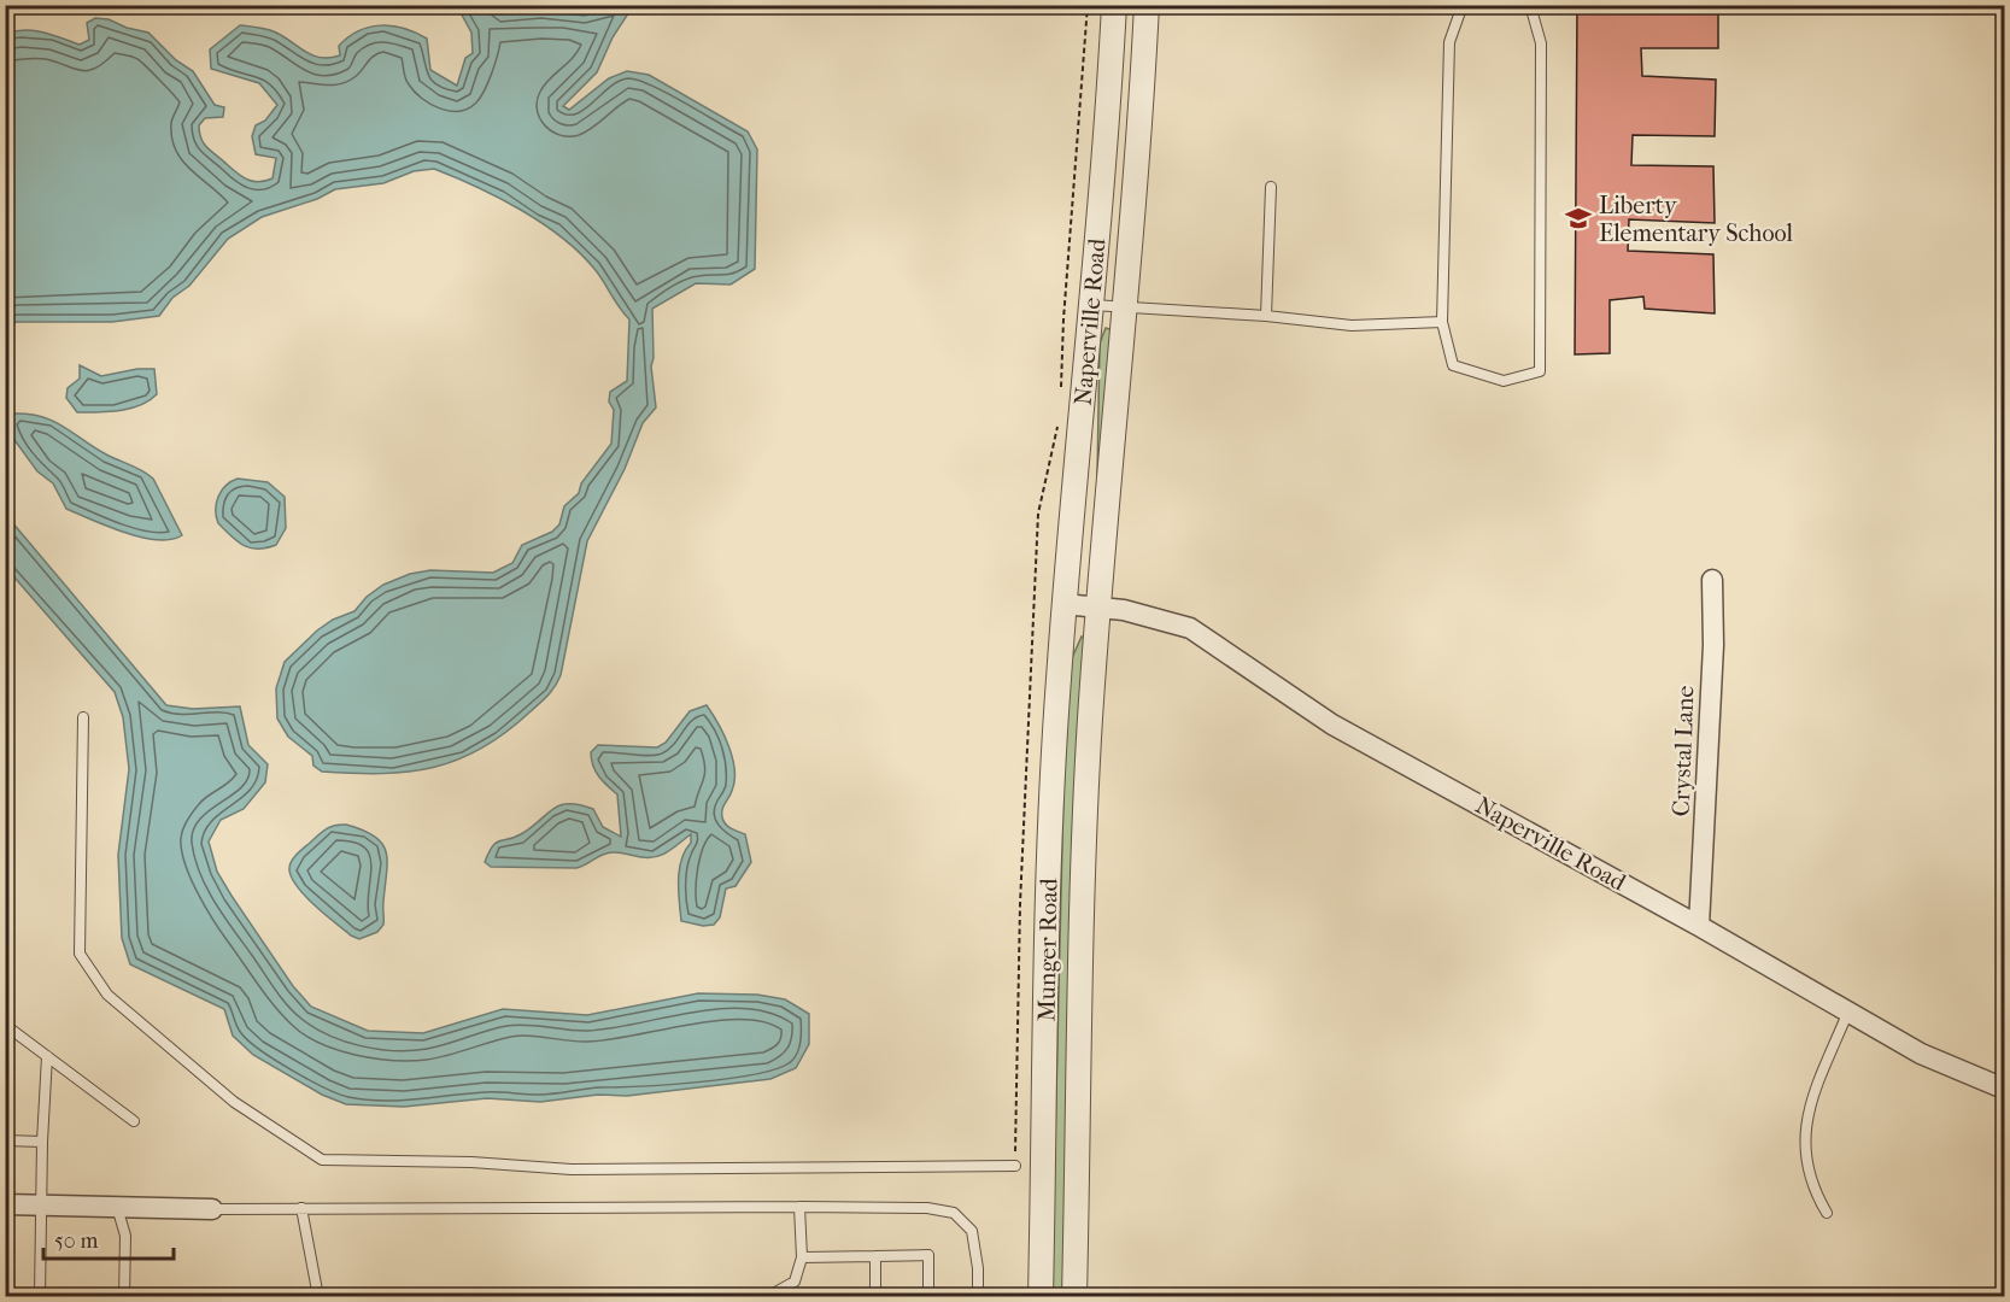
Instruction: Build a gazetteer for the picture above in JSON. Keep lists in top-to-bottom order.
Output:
{
  "streets": {
    "street": ["Naperville Road", "Crystal Lane", "Munger Road"]
  },
  "crossings": [
    ["Naperville Road", "Crystal Lane"],
    ["Naperville Road", "Munger Road"]
  ],
  "places": {
    "school or university": ["Liberty Elementary School"]
  },
  "scale_bar": "50 m"
}
